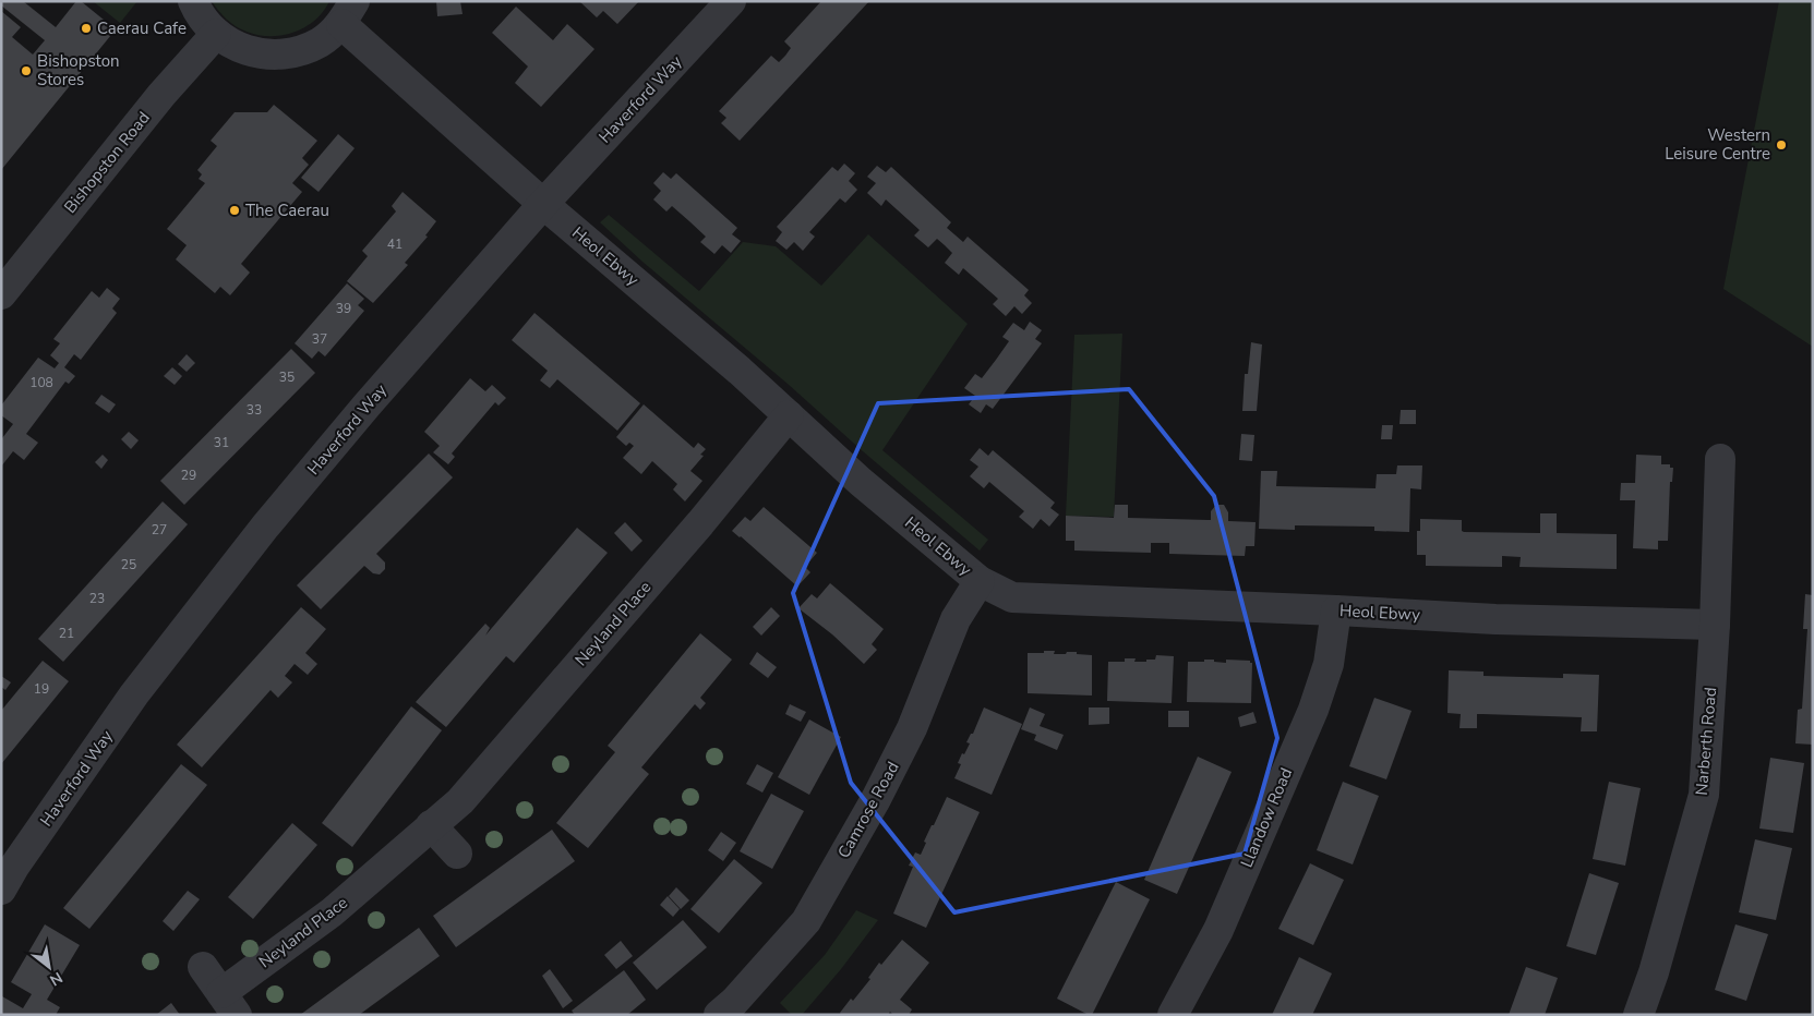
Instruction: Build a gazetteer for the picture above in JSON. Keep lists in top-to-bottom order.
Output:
{
  "streets": {
    "street": [
      "Haverford Way",
      "Bishopston Road",
      "Heol Ebwy",
      "Neyland Place",
      "Narberth Road",
      "Camrose Road",
      "Llandow Road"
    ]
  },
  "crossings": [
    ["Haverford Way", "Heol Ebwy"],
    ["Heol Ebwy", "Neyland Place"],
    ["Heol Ebwy", "Narberth Road"],
    ["Heol Ebwy", "Camrose Road"],
    ["Heol Ebwy", "Llandow Road"]
  ],
  "places": [
    "Caerau Cafe",
    "Bishopston Stores",
    "Western Leisure Centre",
    "The Caerau"
  ],
  "house_numbers": [
    "41",
    "39",
    "37",
    "35",
    "108",
    "33",
    "31",
    "29",
    "27",
    "25",
    "23",
    "21",
    "19"
  ],
  "north": "bottom right"
}
